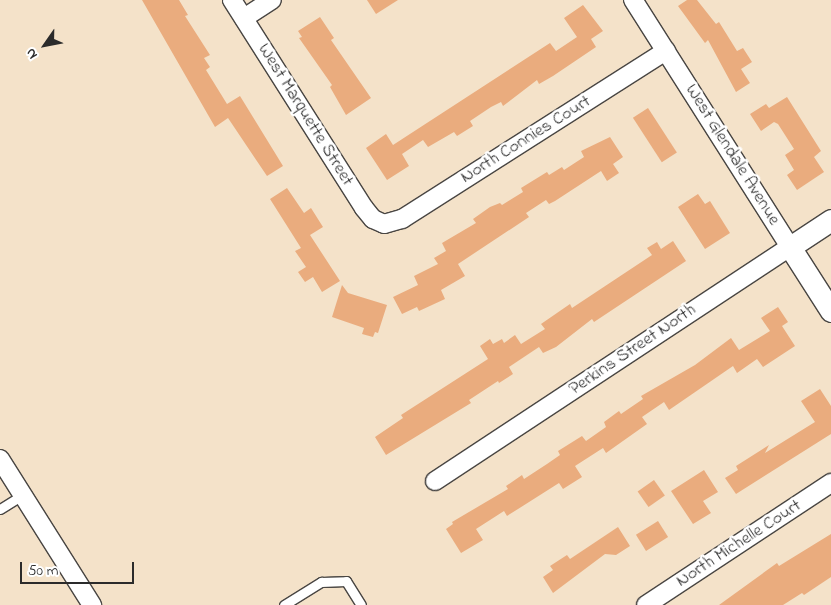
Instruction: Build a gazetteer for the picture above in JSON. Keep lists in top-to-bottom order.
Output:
{
  "streets": {
    "street": [
      "West Marquette Street",
      "North Connies Court",
      "West Glendale Avenue",
      "Perkins Street North",
      "North Michelle Court"
    ]
  },
  "crossings": [
    ["West Marquette Street", "North Connies Court"],
    ["North Connies Court", "West Glendale Avenue"],
    ["West Glendale Avenue", "Perkins Street North"]
  ],
  "scale_bar": "50 m",
  "north": "bottom left"
}
